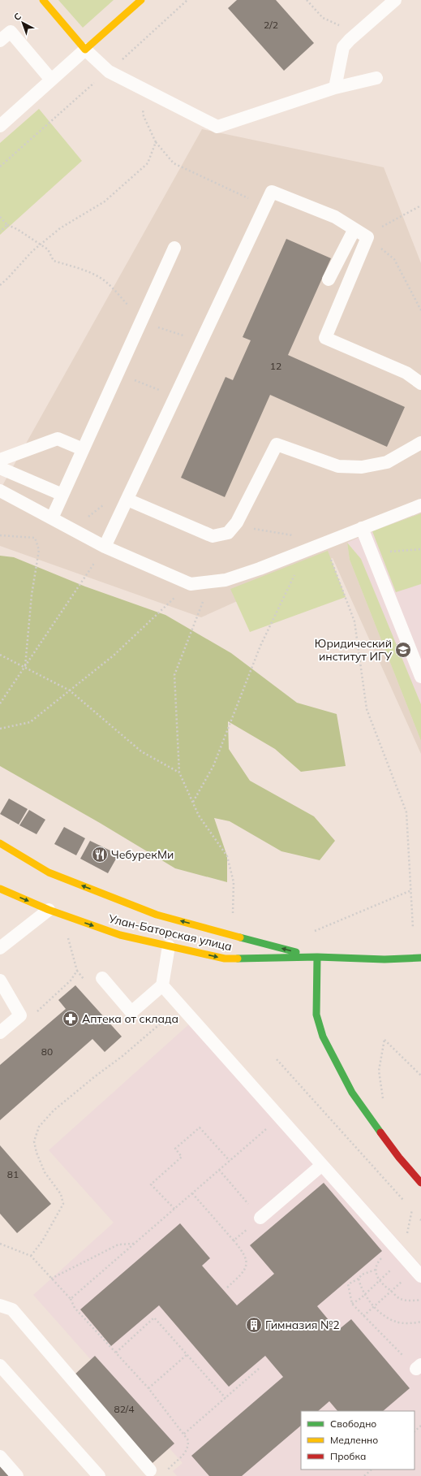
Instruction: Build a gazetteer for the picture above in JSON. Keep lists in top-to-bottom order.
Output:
{
  "streets": {
    "street": ["Улан-Баторская улица"]
  },
  "places": {
    "school or university": ["Юридический институт ИГУ"],
    "restaurant": ["ЧебурекМи"],
    "pharmacy": ["Аптека от склада"],
    "building": ["Гимназия №2"]
  },
  "house_numbers": [
    "2/2",
    "12",
    "80",
    "81",
    "82/4"
  ],
  "legend": ["Свободно", "Медленно", "Пробка"],
  "north": "top left"
}
